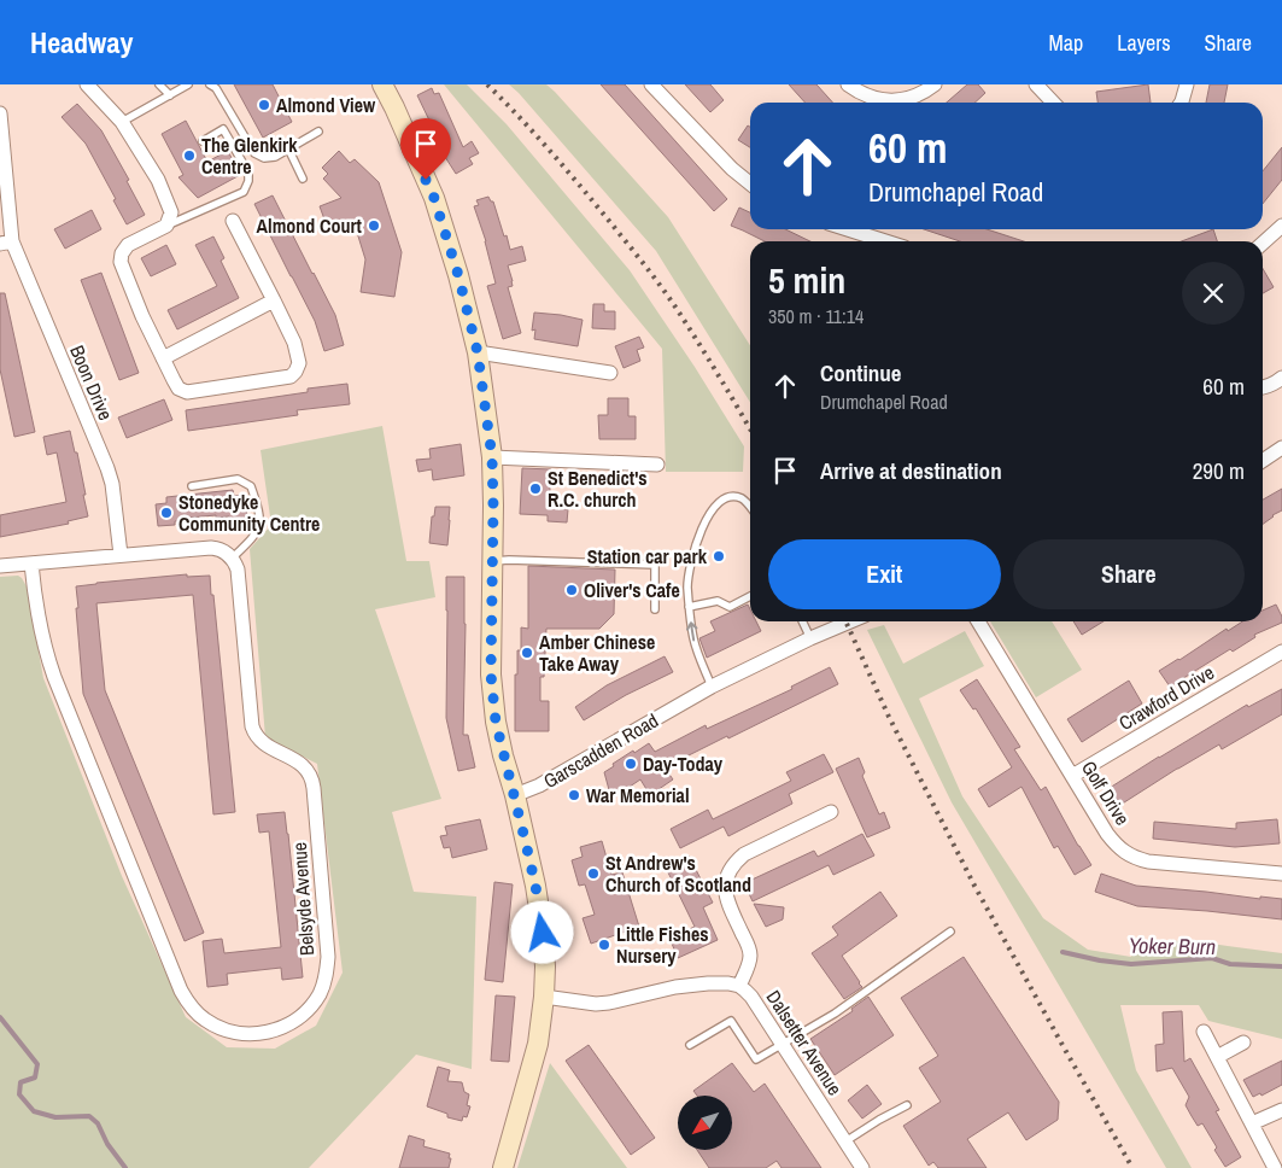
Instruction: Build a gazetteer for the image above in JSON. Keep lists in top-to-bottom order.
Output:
{
  "streets": {
    "street": [
      "Boon Drive",
      "Crawford Drive",
      "Garscadden Road",
      "Golf Drive",
      "Belsyde Avenue",
      "Dalsetter Avenue"
    ]
  },
  "crossings": [
    ["Crawford Drive", "Golf Drive"]
  ],
  "water": ["Yoker Burn"],
  "places": [
    "Almond View",
    "The Glenkirk Centre",
    "Almond Court",
    "St Benedict's R.C. church",
    "Stonedyke Community Centre",
    "Station car park",
    "Oliver's Cafe",
    "Amber Chinese Take Away",
    "Day-Today",
    "War Memorial",
    "St Andrew's Church of Scotland",
    "Little Fishes Nursery"
  ],
  "north": "bottom left",
  "page": {
    "header": "Headway",
    "nav": ["Map", "Layers", "Share"],
    "turn": ["60 m", "Drumchapel Road"],
    "heading": ["5 min", "350 m · 11:14"],
    "list": [
      {
        "name": "Continue",
        "note": "Drumchapel Road",
        "value": "60 m"
      },
      {
        "name": "Arrive at destination",
        "value": "290 m"
      }
    ],
    "buttons": ["Exit", "Share"]
  }
}
